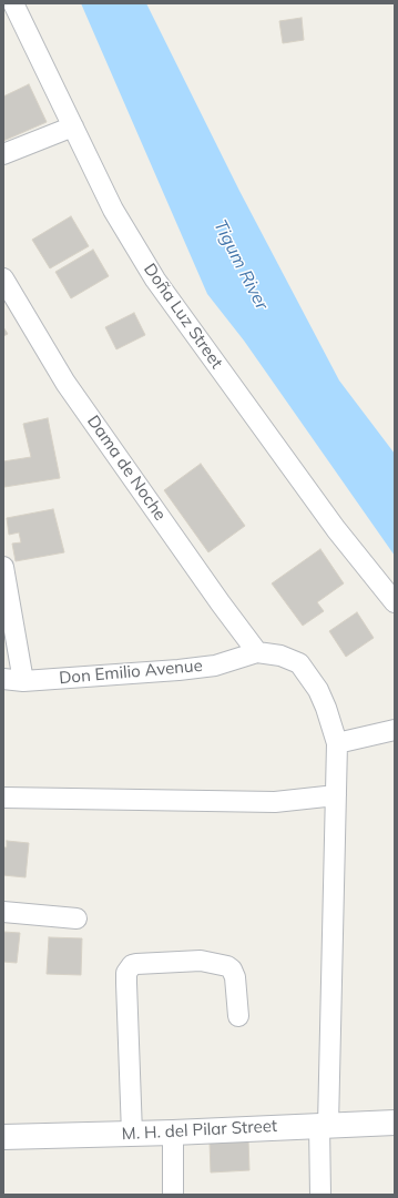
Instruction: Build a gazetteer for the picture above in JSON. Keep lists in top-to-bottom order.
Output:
{
  "streets": {
    "street": [
      "Doña Luz Street",
      "Dama de Noche",
      "Don Emilio Avenue",
      "M. H. del Pilar Street"
    ]
  },
  "crossings": [
    ["Dama de Noche", "Don Emilio Avenue"]
  ],
  "water": ["Tigum River"]
}
